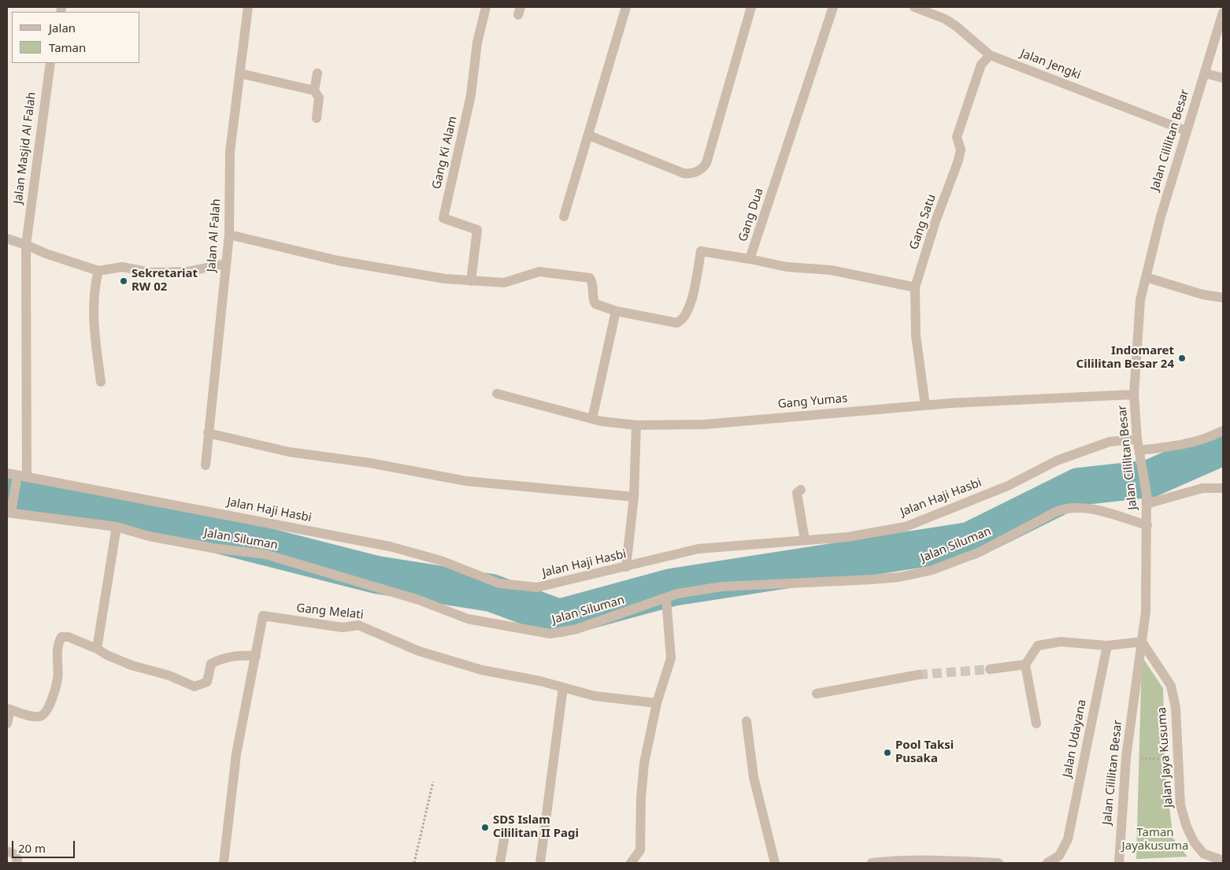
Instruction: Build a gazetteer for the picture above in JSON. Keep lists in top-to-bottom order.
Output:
{
  "streets": {
    "street": [
      "Jalan Jengki",
      "Jalan Cililitan Besar",
      "Jalan Masjid Al Falah",
      "Gang Ki Alam",
      "Gang Dua",
      "Gang Satu",
      "Jalan Al Falah",
      "Gang Yumas",
      "Jalan Haji Hasbi",
      "Jalan Siluman",
      "Gang Melati",
      "Jalan Udayana",
      "Jalan Jaya Kusuma"
    ]
  },
  "crossings": [
    ["Jalan Jengki", "Jalan Cililitan Besar"],
    ["Jalan Jengki", "Gang Satu"],
    ["Jalan Cililitan Besar", "Gang Yumas"],
    ["Jalan Cililitan Besar", "Jalan Haji Hasbi"],
    ["Jalan Cililitan Besar", "Jalan Siluman"],
    ["Jalan Cililitan Besar", "Jalan Jaya Kusuma"],
    ["Jalan Masjid Al Falah", "Jalan Haji Hasbi"],
    ["Jalan Masjid Al Falah", "Jalan Siluman"],
    ["Gang Satu", "Gang Yumas"]
  ],
  "parks": ["Taman Jayakusuma"],
  "places": [
    "Sekretariat RW 02",
    "Indomaret Cililitan Besar 24",
    "Pool Taksi Pusaka",
    "SDS Islam Cililitan II Pagi"
  ],
  "legend": ["Jalan", "Taman"],
  "scale_bar": "20 m"
}
